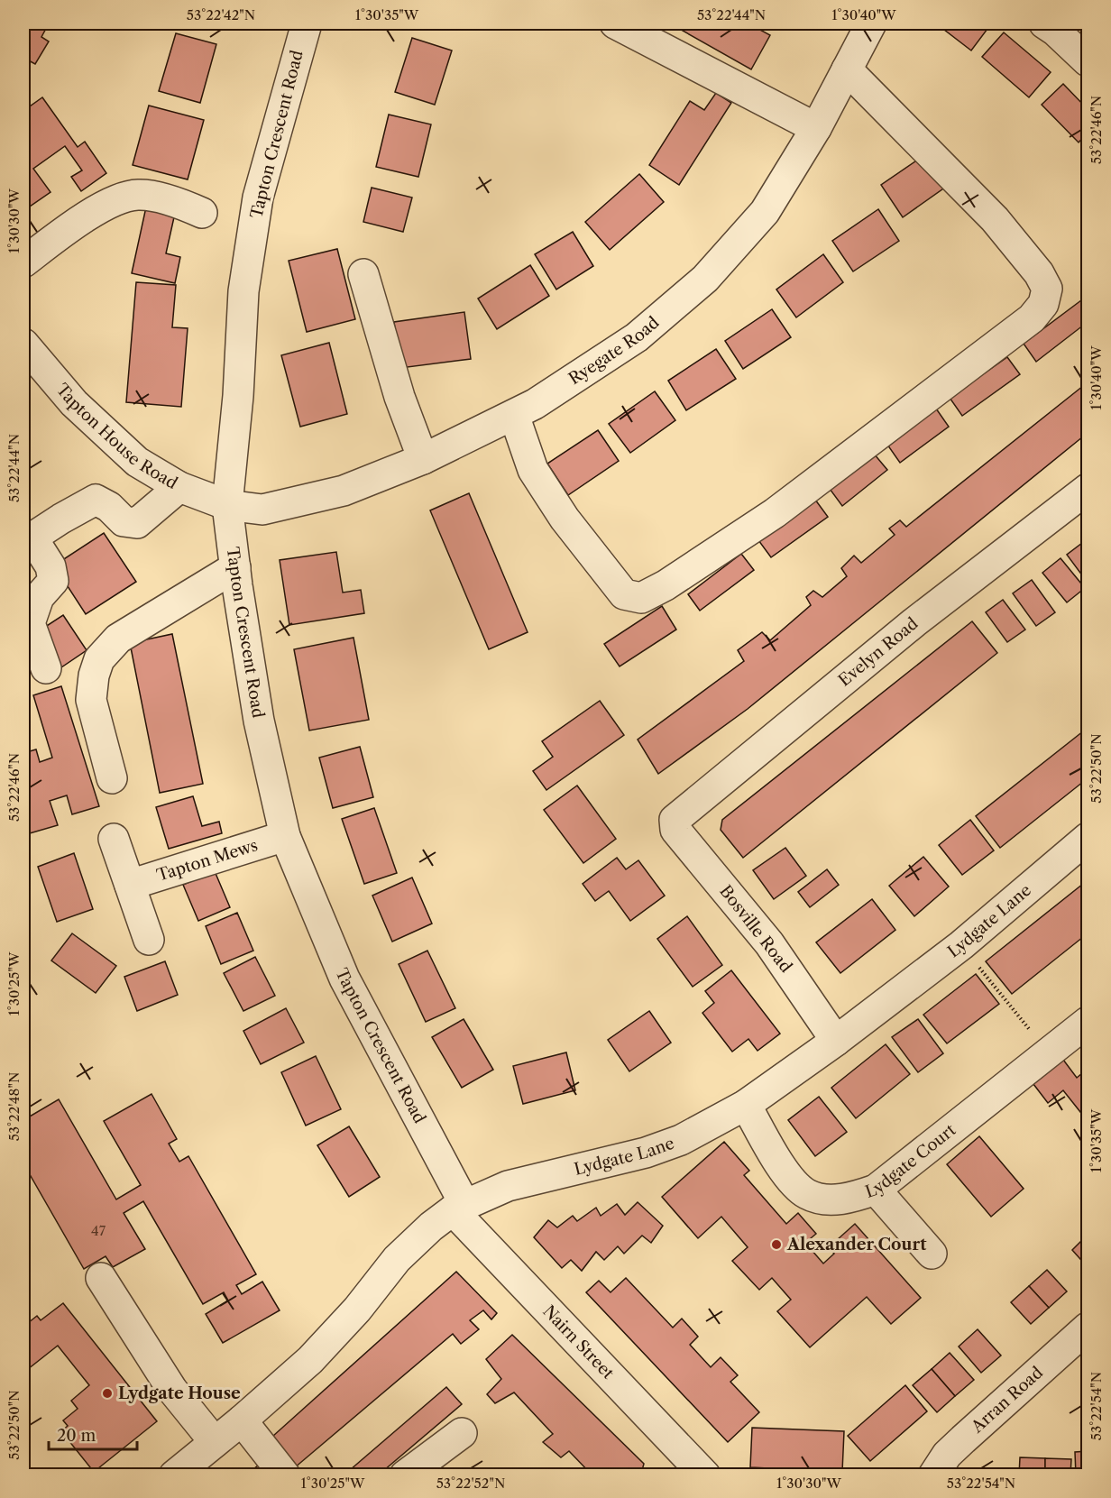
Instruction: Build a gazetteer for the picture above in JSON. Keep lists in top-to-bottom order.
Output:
{
  "streets": {
    "street": [
      "Tapton Crescent Road",
      "Ryegate Road",
      "Tapton House Road",
      "Evelyn Road",
      "Tapton Mews",
      "Lydgate Lane",
      "Bosville Road",
      "Lydgate Court",
      "Nairn Street",
      "Arran Road"
    ]
  },
  "crossings": [
    ["Tapton Crescent Road", "Ryegate Road"],
    ["Tapton Crescent Road", "Tapton House Road"],
    ["Tapton Crescent Road", "Tapton Mews"],
    ["Tapton Crescent Road", "Lydgate Lane"],
    ["Tapton Crescent Road", "Nairn Street"],
    ["Ryegate Road", "Tapton House Road"],
    ["Evelyn Road", "Bosville Road"],
    ["Lydgate Lane", "Bosville Road"],
    ["Lydgate Lane", "Lydgate Court"],
    ["Lydgate Lane", "Nairn Street"]
  ],
  "places": ["Alexander Court", "Lydgate House"],
  "house_numbers": ["47"],
  "scale_bar": "20 m",
  "coordinates": [
    "53°22'42\"N",
    "1°30'35\"W",
    "53°22'44\"N",
    "1°30'40\"W",
    "53°22'46\"N",
    "1°30'30\"W",
    "53°22'50\"N",
    "1°30'25\"W",
    "53°22'48\"N",
    "53°22'54\"N",
    "53°22'52\"N"
  ]
}
